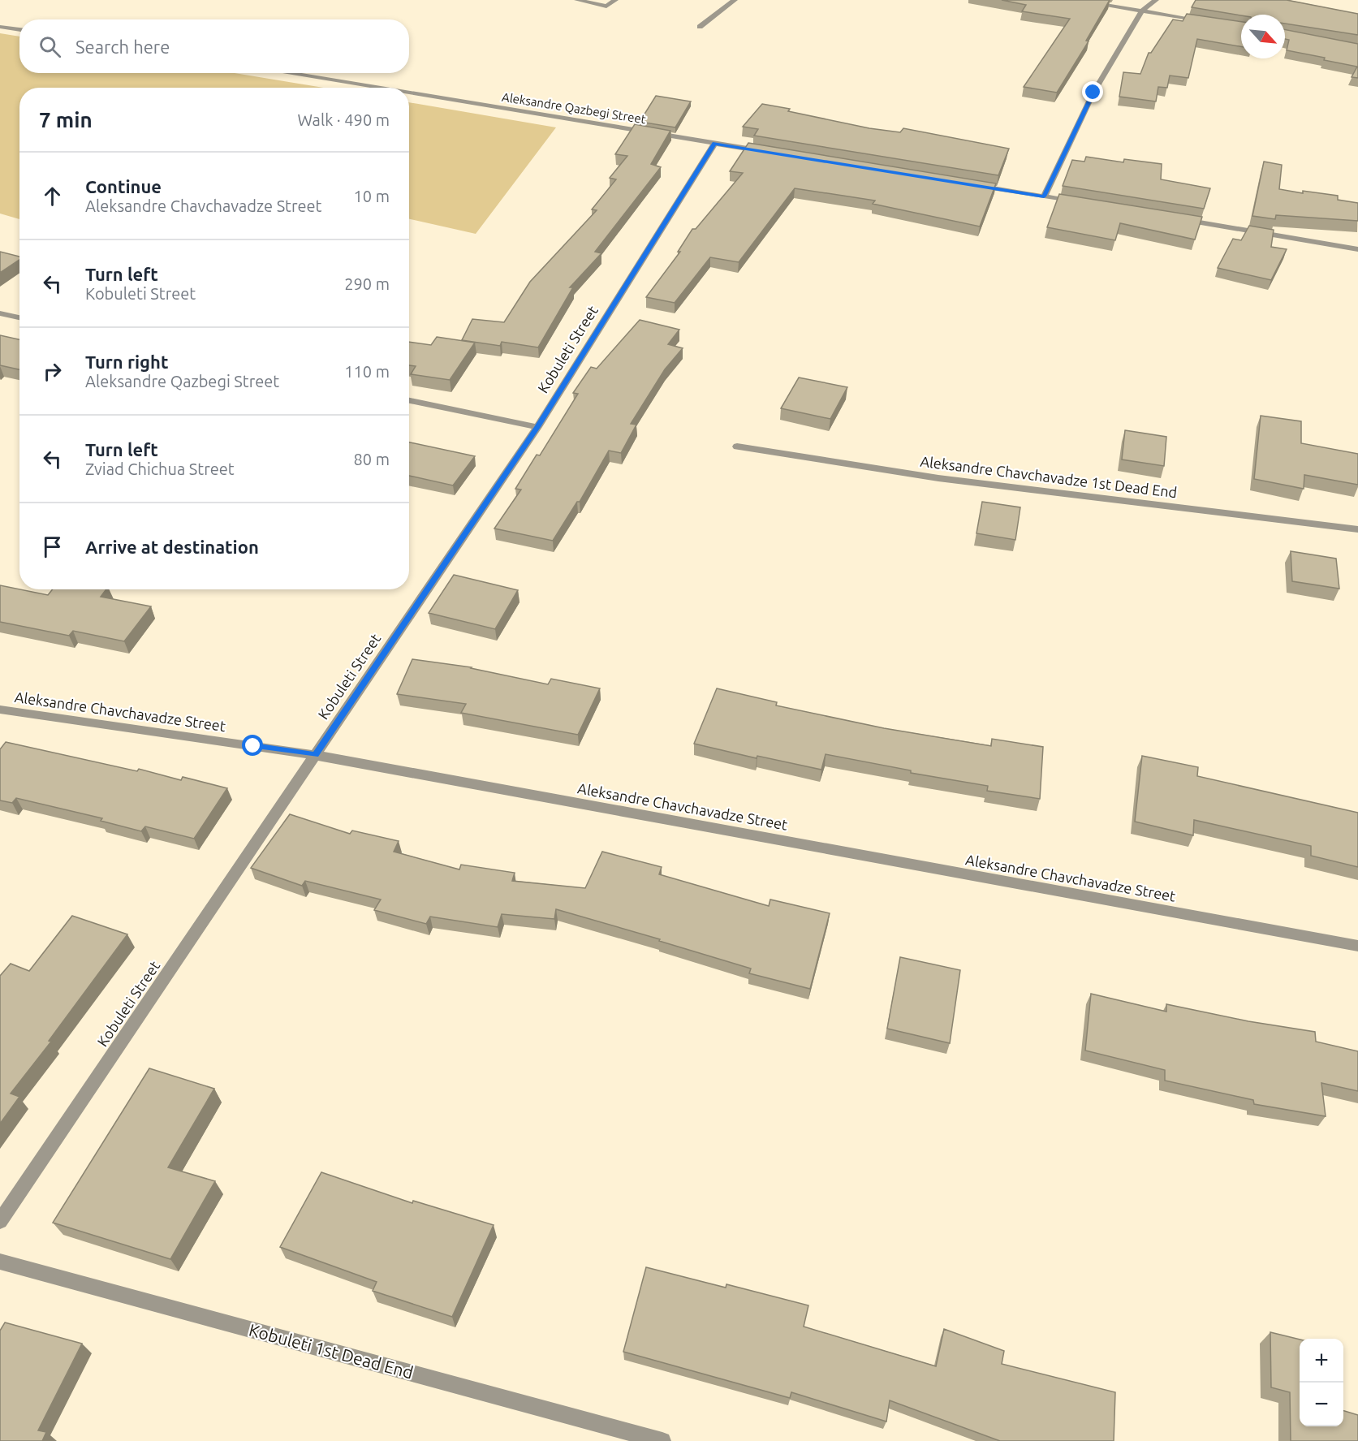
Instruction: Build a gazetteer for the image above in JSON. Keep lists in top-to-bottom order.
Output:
{
  "streets": {
    "street": [
      "Aleksandre Qazbegi Street",
      "Kobuleti Street",
      "Aleksandre Chavchavadze 1st Dead End",
      "Aleksandre Chavchavadze Street",
      "Kobuleti 1st Dead End"
    ]
  },
  "crossings": [
    ["Aleksandre Qazbegi Street", "Kobuleti Street"],
    ["Kobuleti Street", "Aleksandre Chavchavadze Street"]
  ],
  "north": "bottom right",
  "page": {
    "search": "Search here",
    "heading": ["7 min", "Walk · 490 m"],
    "list": [
      ["Continue", "Aleksandre Chavchavadze Street", "10 m"],
      ["Turn left", "Kobuleti Street", "290 m"],
      ["Turn right", "Aleksandre Qazbegi Street", "110 m"],
      ["Turn left", "Zviad Chichua Street", "80 m"],
      "Arrive at destination"
    ],
    "map_buttons": ["+", "−"]
  }
}
